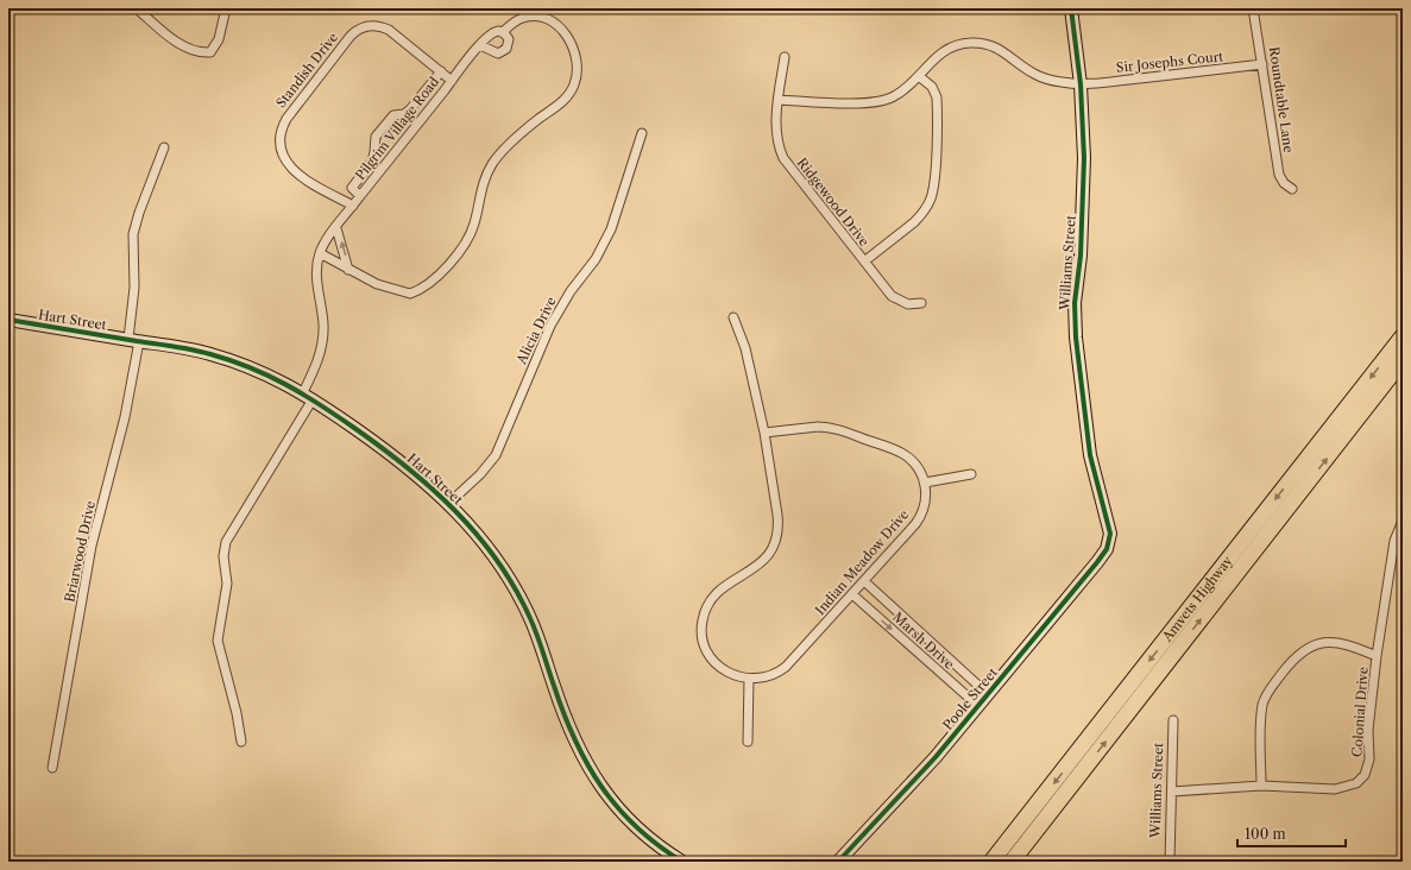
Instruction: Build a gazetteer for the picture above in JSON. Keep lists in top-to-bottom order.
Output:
{
  "streets": {
    "highway": ["Amvets Highway"],
    "street": [
      "Sir Josephs Court",
      "Standish Drive",
      "Roundtable Lane",
      "Pilgrim Village Road",
      "Ridgewood Drive",
      "Williams Street",
      "Hart Street",
      "Alicia Drive",
      "Briarwood Drive",
      "Indian Meadow Drive",
      "Marsh Drive",
      "Poole Street",
      "Colonial Drive"
    ]
  },
  "crossings": [
    ["Sir Josephs Court", "Roundtable Lane"],
    ["Sir Josephs Court", "Ridgewood Drive"],
    ["Sir Josephs Court", "Williams Street"],
    ["Standish Drive", "Pilgrim Village Road"],
    ["Pilgrim Village Road", "Hart Street"],
    ["Williams Street", "Poole Street"],
    ["Williams Street", "Colonial Drive"],
    ["Hart Street", "Alicia Drive"],
    ["Hart Street", "Briarwood Drive"],
    ["Indian Meadow Drive", "Marsh Drive"],
    ["Marsh Drive", "Poole Street"]
  ],
  "scale_bar": "100 m"
}
